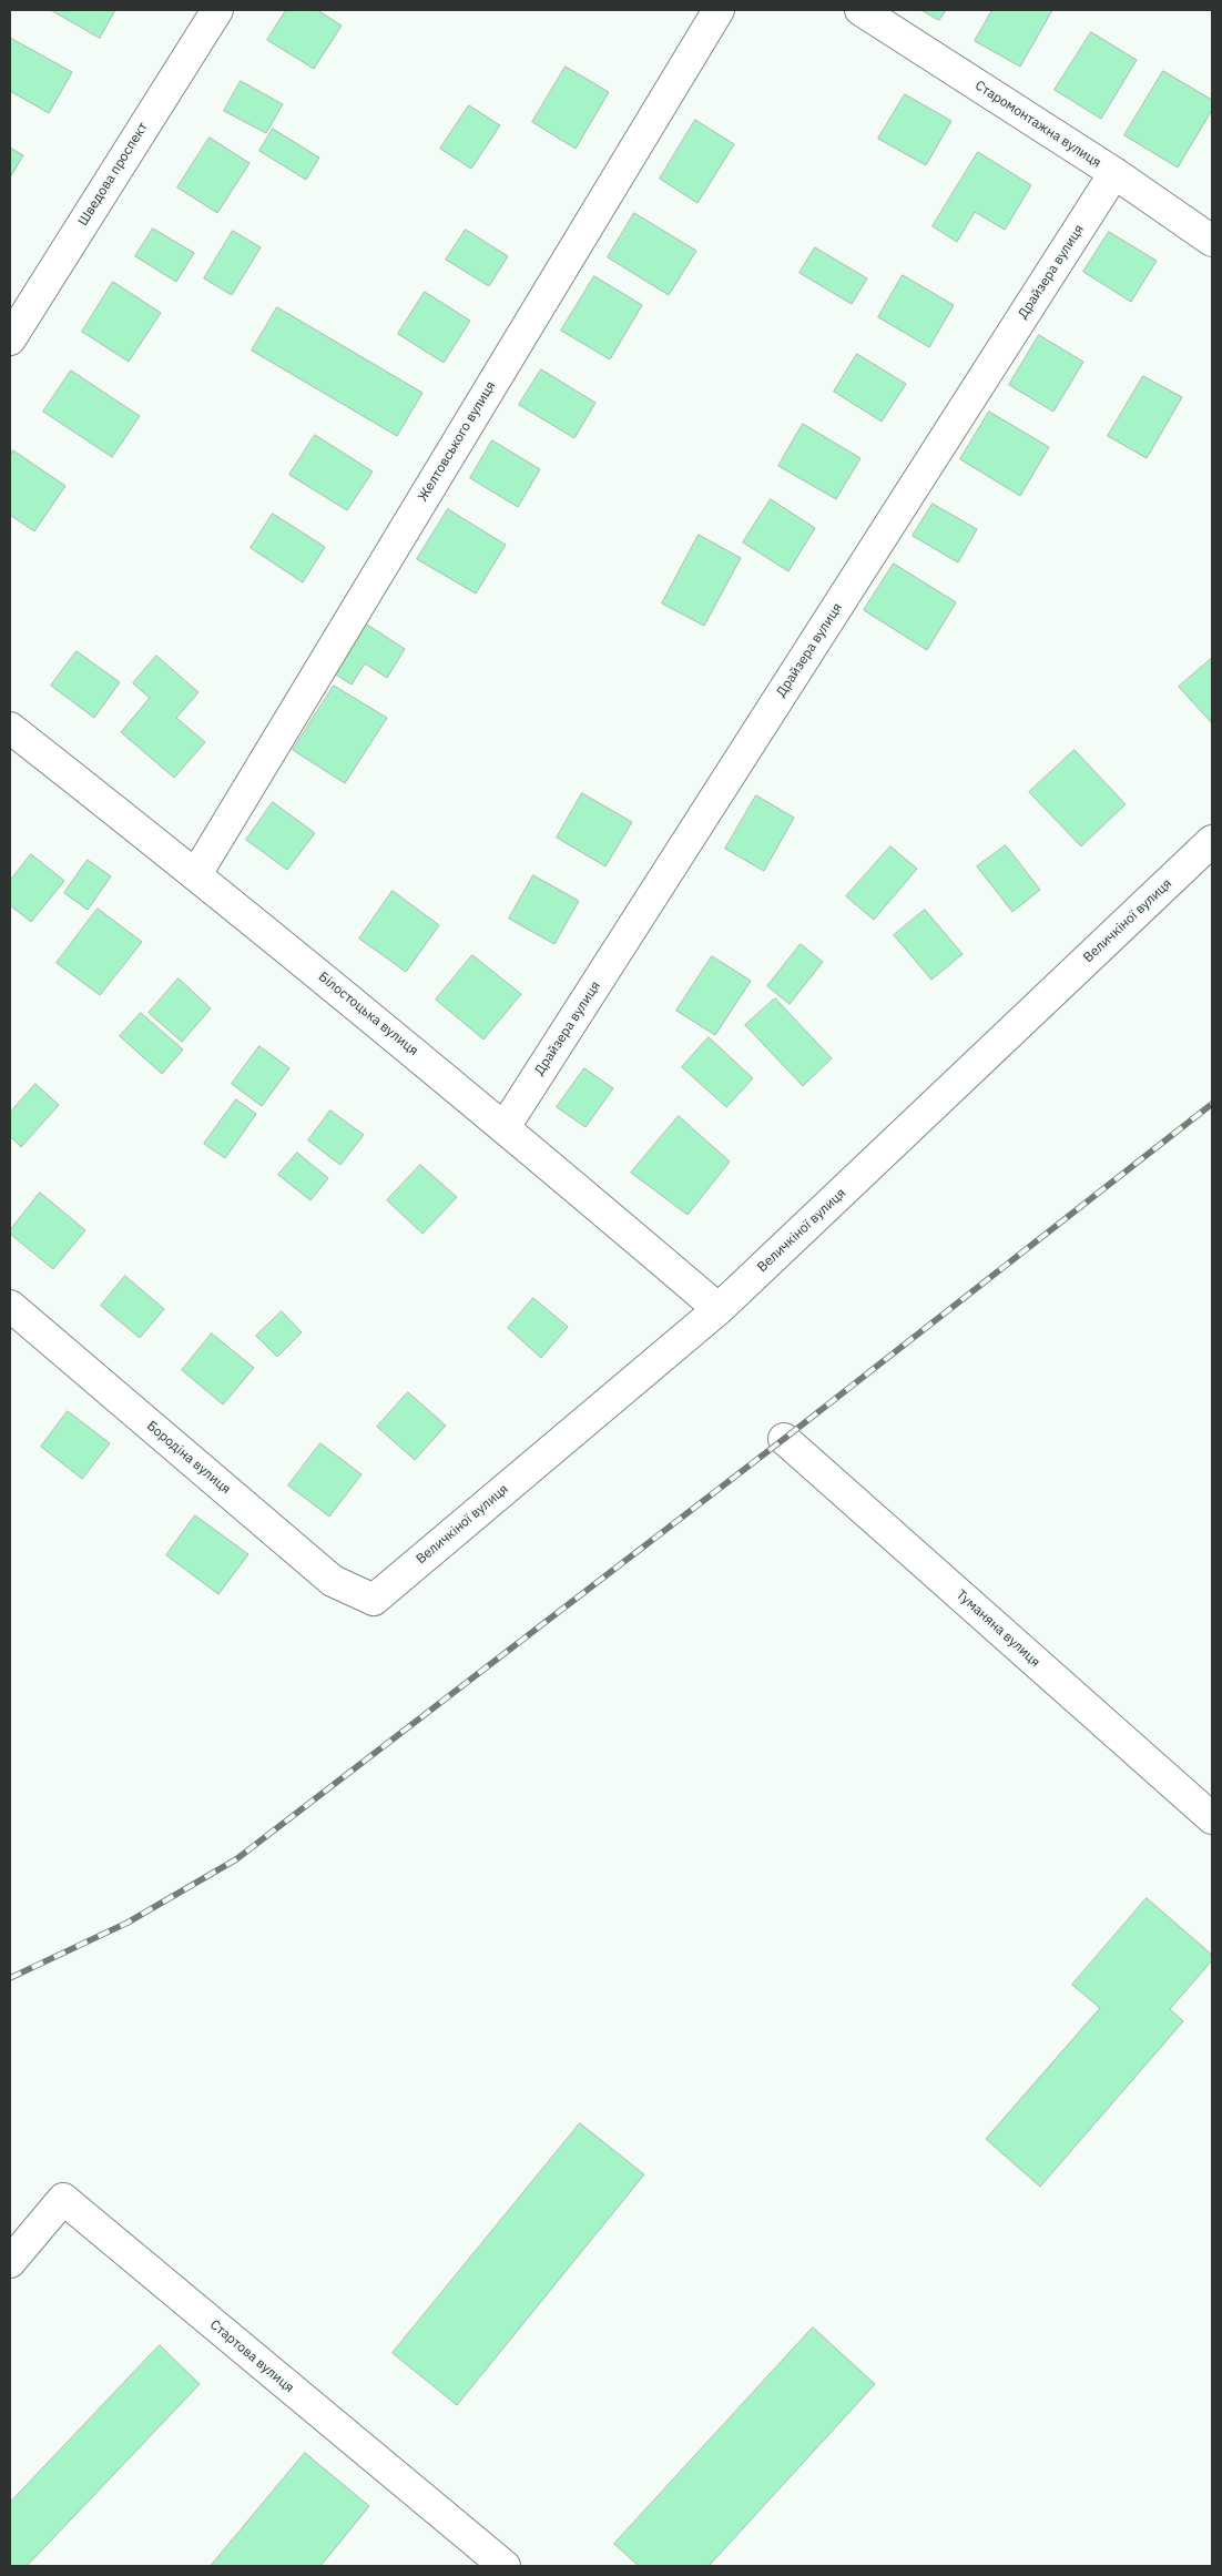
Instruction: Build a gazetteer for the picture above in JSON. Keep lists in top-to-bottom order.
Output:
{
  "streets": {
    "street": [
      "Старомонтажна вулиця",
      "Шведова проспект",
      "Драйзера вулиця",
      "Желтовського вулиця",
      "Величкіної вулиця",
      "Білостоцька вулиця",
      "Бородіна вулиця",
      "Туманяна вулиця",
      "Стартова вулиця"
    ]
  },
  "crossings": [
    ["Старомонтажна вулиця", "Драйзера вулиця"],
    ["Драйзера вулиця", "Білостоцька вулиця"],
    ["Желтовського вулиця", "Білостоцька вулиця"],
    ["Величкіної вулиця", "Білостоцька вулиця"],
    ["Величкіної вулиця", "Бородіна вулиця"]
  ]
}
